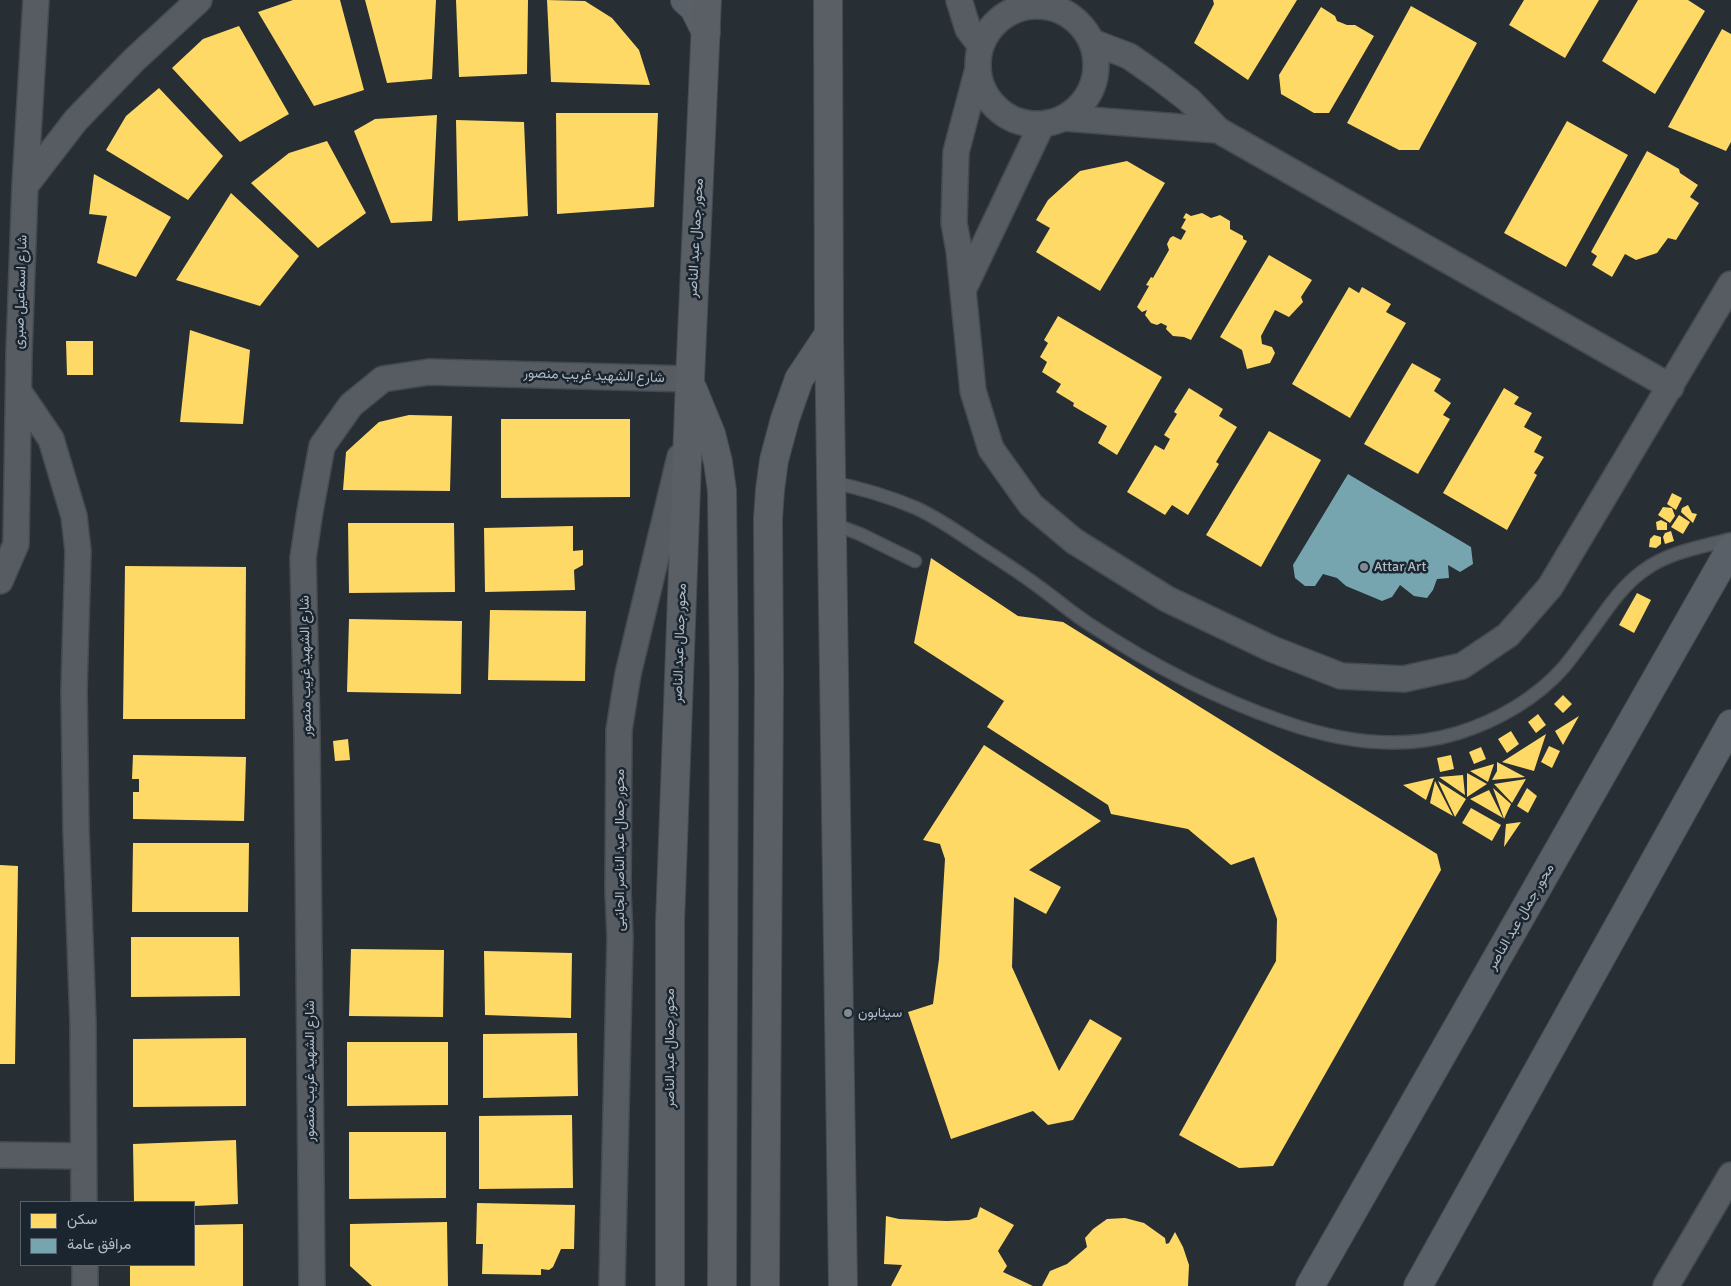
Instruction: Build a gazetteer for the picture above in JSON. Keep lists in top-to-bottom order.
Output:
{
  "streets": {
    "main road": ["محور جمال عبد الناصر"],
    "street": ["شارع اسماعيل صبرى", "شارع الشهيد غريب منصور", "محور جمال عبد الناصر الجانبى"]
  },
  "crossings": [
    ["محور جمال عبد الناصر", "شارع الشهيد غريب منصور"],
    ["محور جمال عبد الناصر", "محور جمال عبد الناصر الجانبى"]
  ],
  "places": ["Attar Art", "سينابون"],
  "legend": ["سكن", "مرافق عامة"]
}
